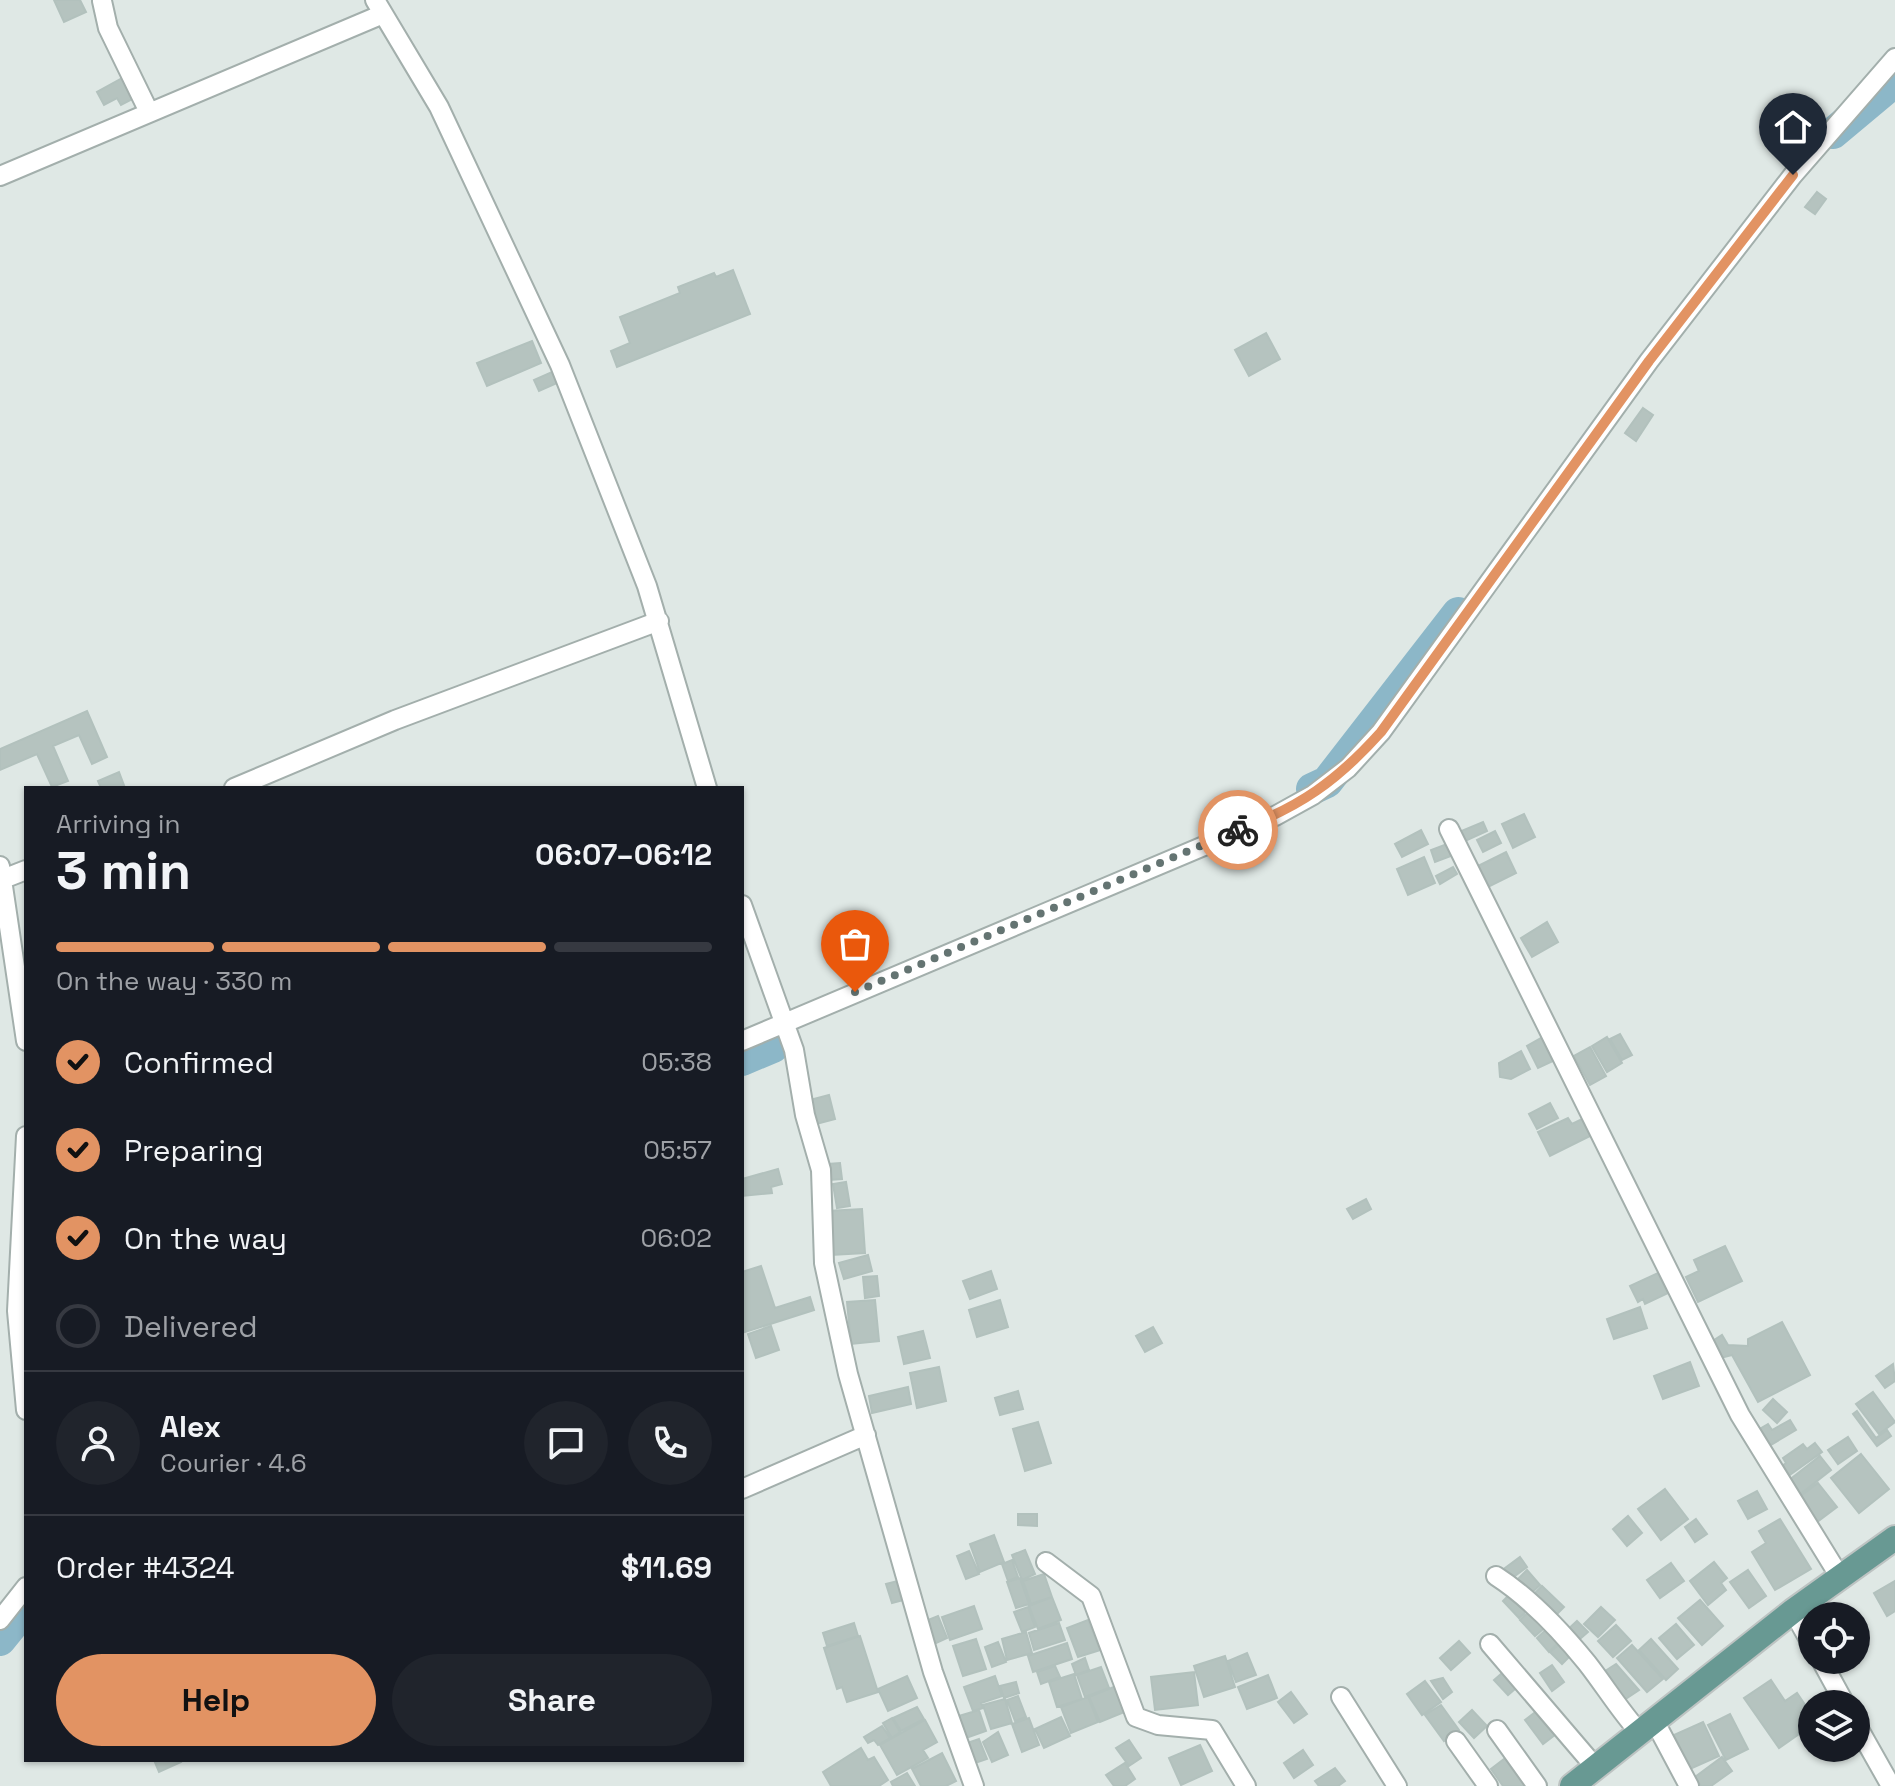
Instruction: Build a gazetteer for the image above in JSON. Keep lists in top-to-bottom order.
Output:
{
  "page": {
    "heading": ["3 min", "Arriving in", "06:07–06:12"],
    "panel": [
      "Alex",
      "Courier · 4.6",
      "Order #4324",
      "$11.69"
    ],
    "bar": "On the way · 330 m",
    "list": [
      ["Confirmed", "05:38"],
      ["Preparing", "05:57"],
      ["On the way", "06:02"],
      "Delivered"
    ],
    "buttons": ["Help", "Share"]
  }
}
